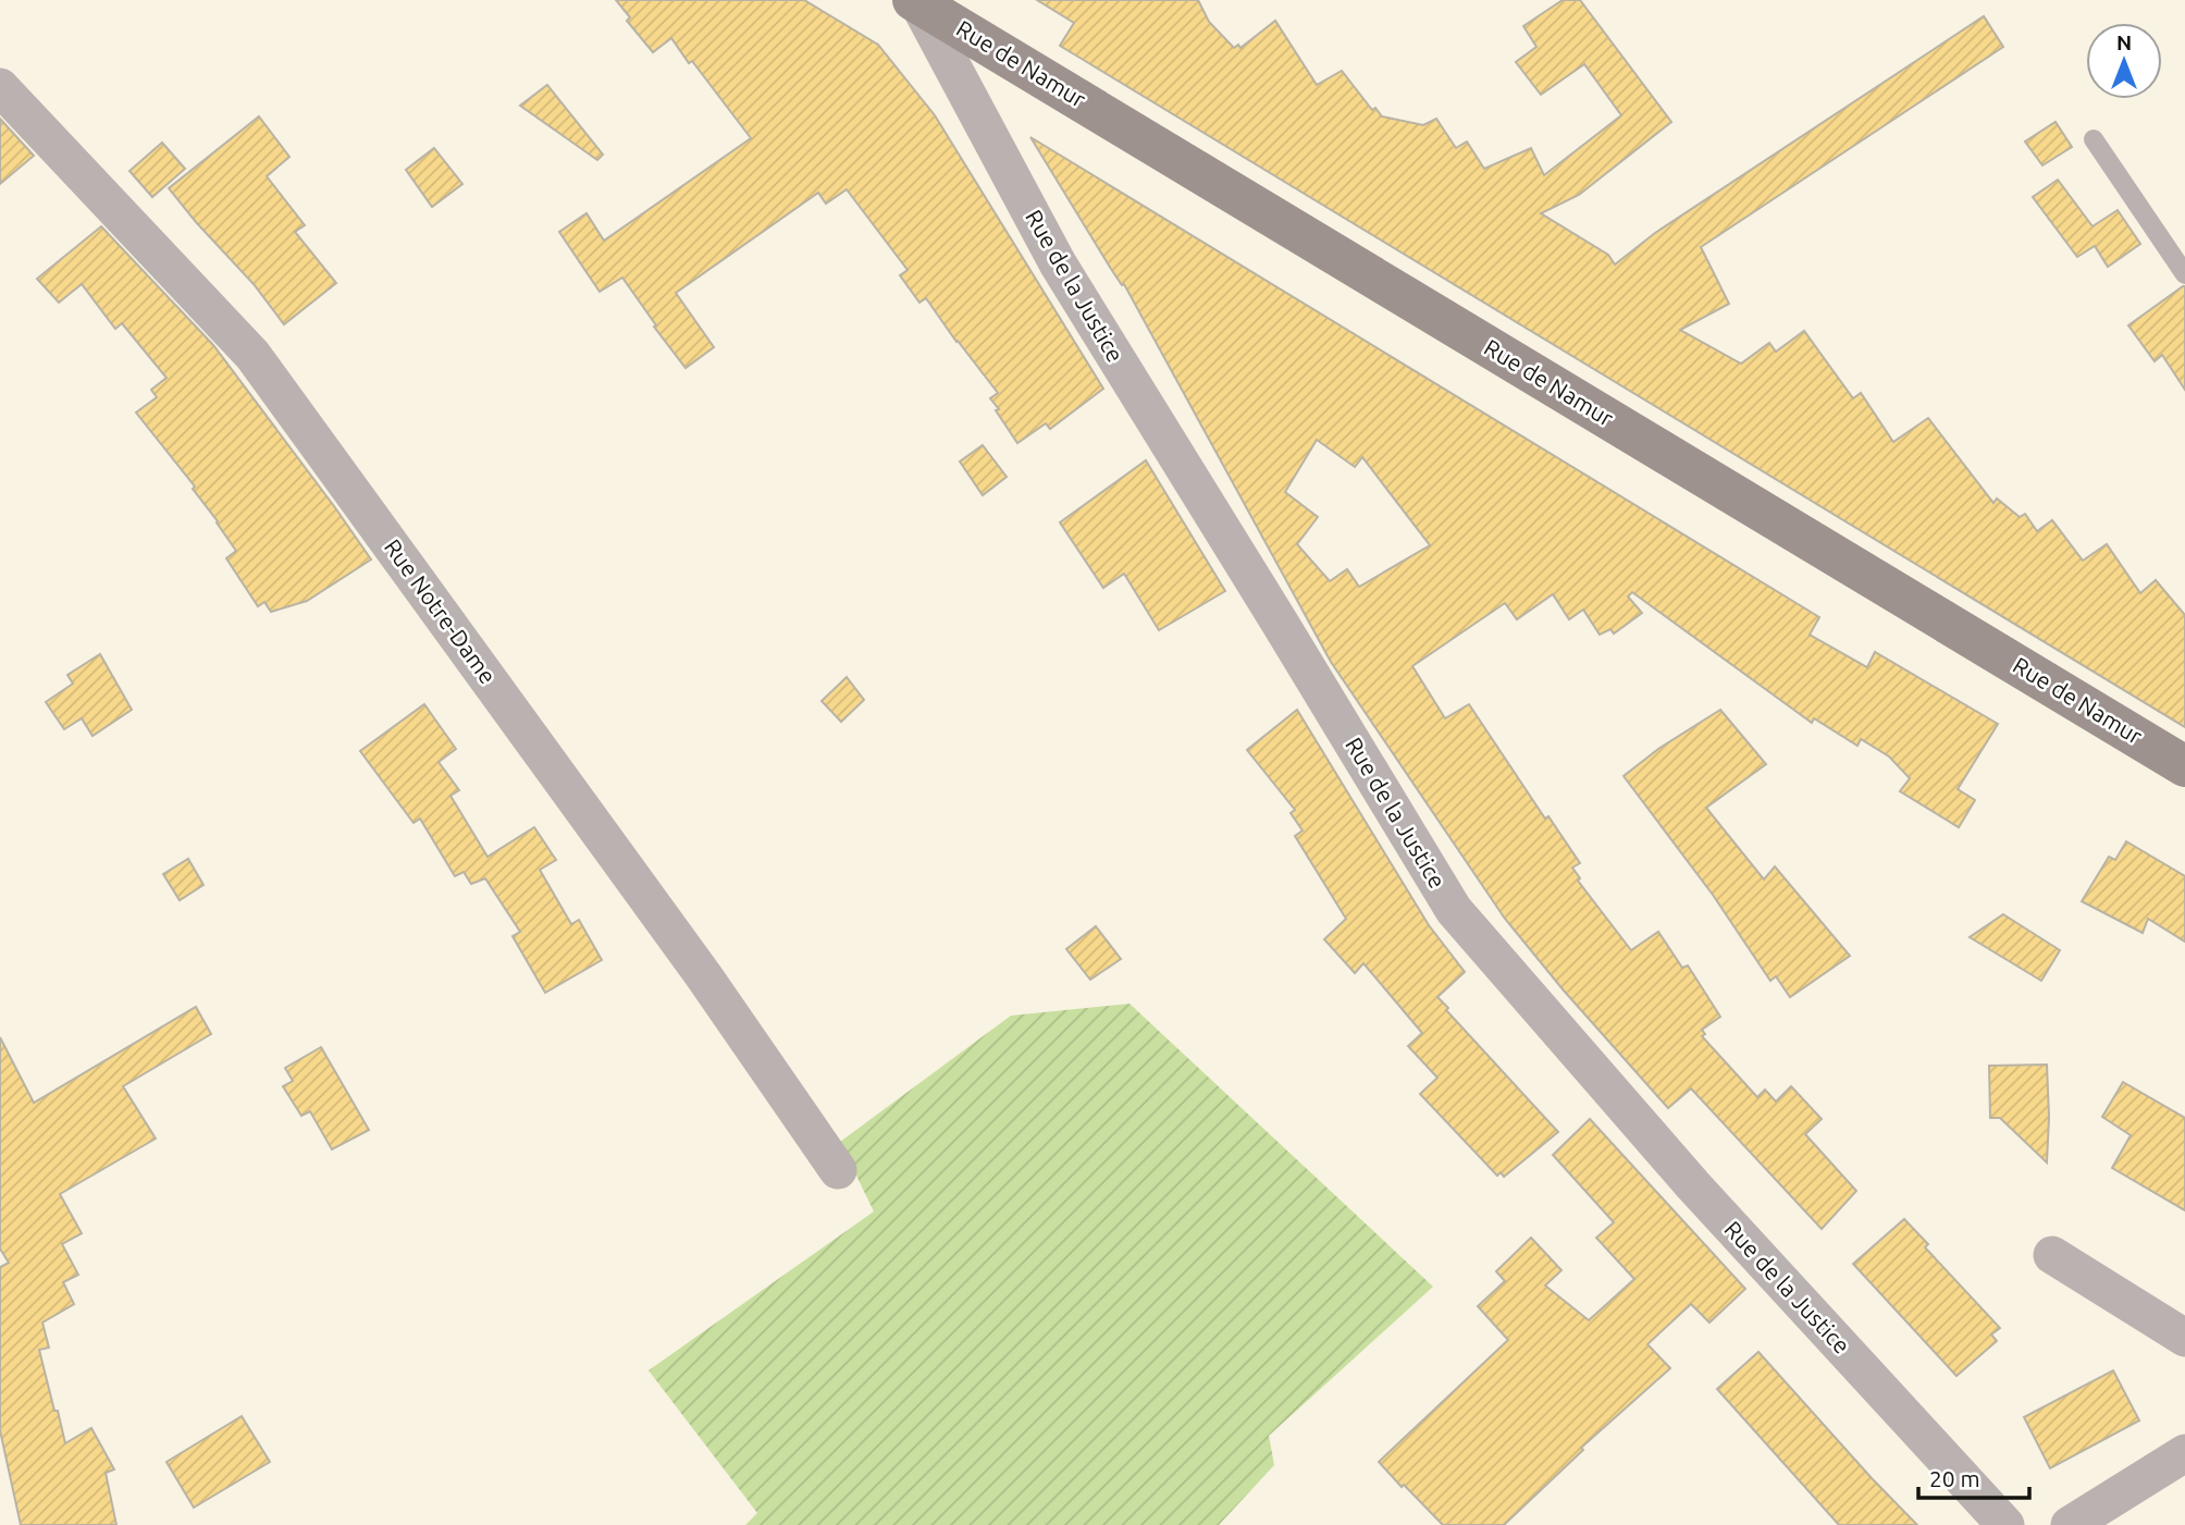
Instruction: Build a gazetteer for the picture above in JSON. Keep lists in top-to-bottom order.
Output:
{
  "streets": {
    "main road": ["Rue de Namur"],
    "street": ["Rue de la Justice", "Rue Notre-Dame"]
  },
  "crossings": [
    ["Rue de Namur", "Rue de la Justice"]
  ],
  "scale_bar": "20 m",
  "north": "top"
}
